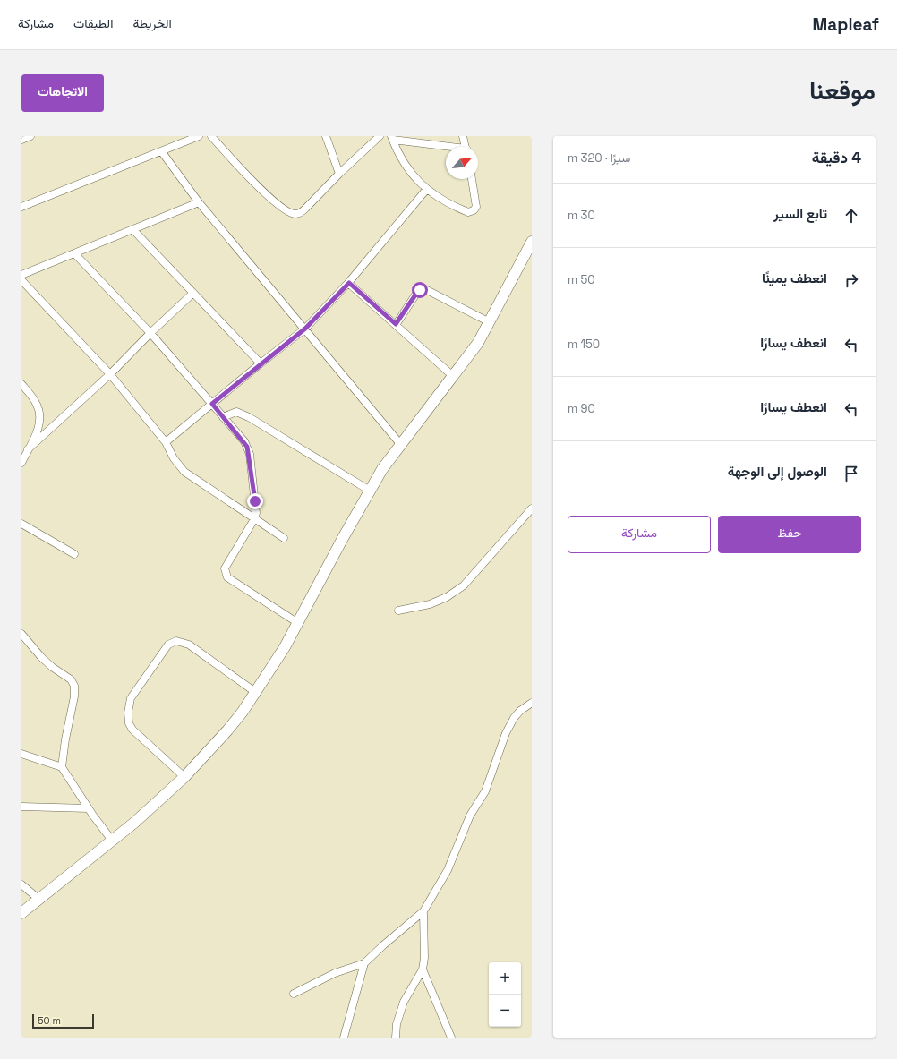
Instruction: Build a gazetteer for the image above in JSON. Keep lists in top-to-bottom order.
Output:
{
  "scale_bar": "50 m",
  "north": "top right",
  "page": {
    "header": "Mapleaf",
    "nav": ["الخريطة", "الطبقات", "مشاركة"],
    "title": "موقعنا",
    "buttons": [
      "الاتجاهات",
      ["حفظ", "مشاركة"]
    ],
    "heading": ["4 دقيقة", "سيرًا · 320 m"],
    "list": [
      ["تابع السير", "30 m"],
      ["انعطف يمينًا", "50 m"],
      ["انعطف يسارًا", "150 m"],
      ["انعطف يسارًا", "90 m"],
      "الوصول إلى الوجهة"
    ],
    "map_buttons": ["+", "−"],
    "scale": "50 m"
  }
}
